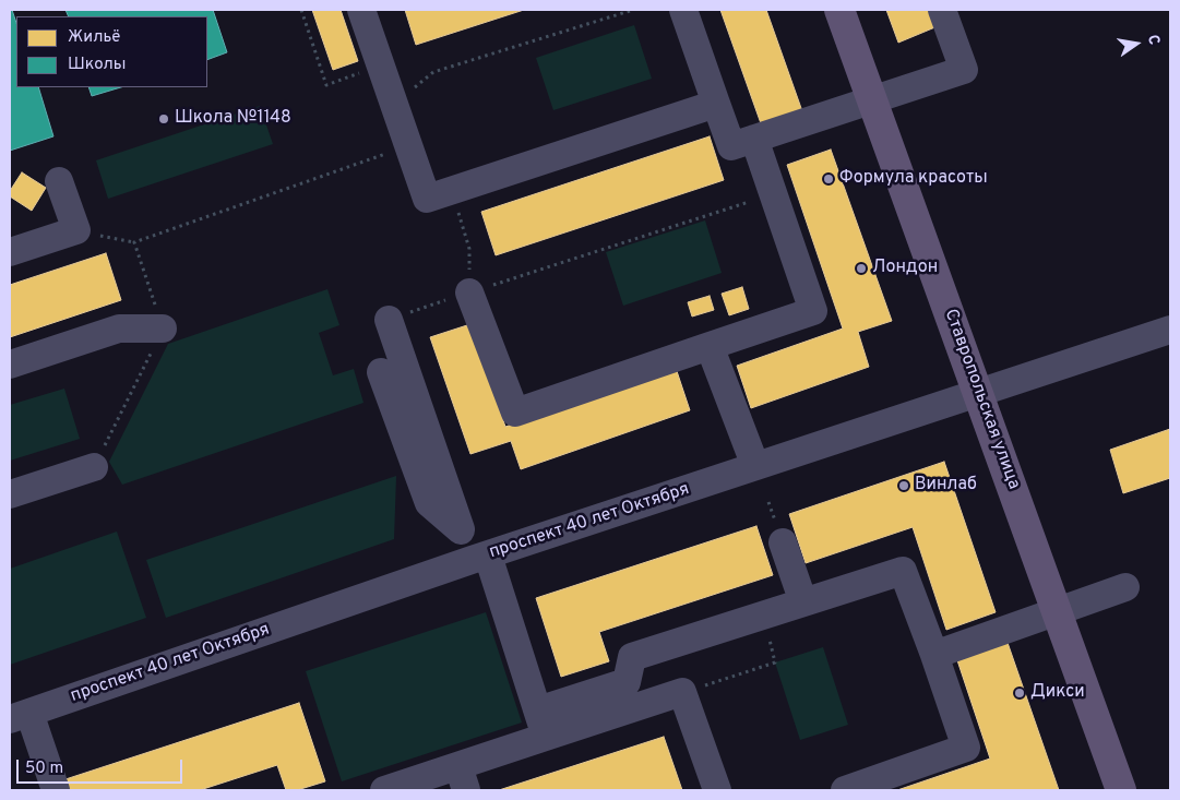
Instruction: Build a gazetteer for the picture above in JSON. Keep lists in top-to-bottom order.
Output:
{
  "streets": {
    "main road": ["Ставропольская улица"],
    "street": ["проспект 40 лет Октября"]
  },
  "crossings": [
    ["Ставропольская улица", "проспект 40 лет Октября"]
  ],
  "places": [
    "Школа №1148",
    "Формула красоты",
    "Лондон",
    "Винлаб",
    "Дикси"
  ],
  "legend": ["Жильё", "Школы"],
  "scale_bar": "50 m",
  "north": "right"
}
